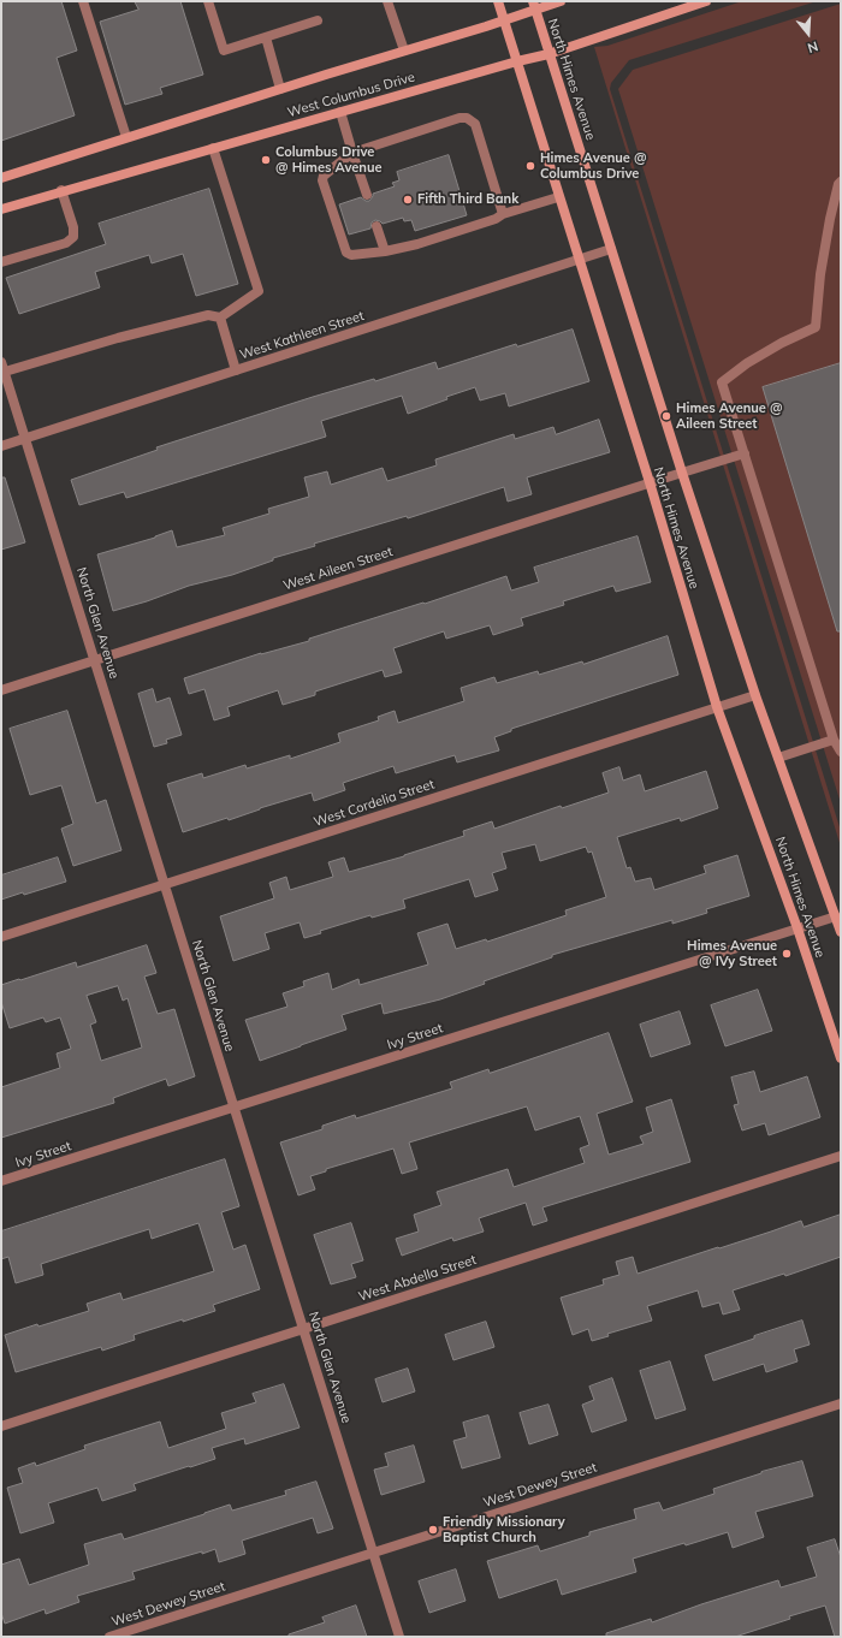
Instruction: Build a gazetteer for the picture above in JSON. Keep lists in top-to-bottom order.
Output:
{
  "streets": {
    "street": [
      "North Himes Avenue",
      "West Columbus Drive",
      "West Kathleen Street",
      "West Aileen Street",
      "North Glen Avenue",
      "West Cordelia Street",
      "Ivy Street",
      "West Abdella Street",
      "West Dewey Street"
    ]
  },
  "crossings": [
    ["North Himes Avenue", "West Columbus Drive"],
    ["North Himes Avenue", "West Kathleen Street"],
    ["North Himes Avenue", "West Aileen Street"],
    ["North Himes Avenue", "West Cordelia Street"],
    ["North Himes Avenue", "Ivy Street"],
    ["West Kathleen Street", "North Glen Avenue"],
    ["West Aileen Street", "North Glen Avenue"],
    ["North Glen Avenue", "West Cordelia Street"],
    ["North Glen Avenue", "Ivy Street"],
    ["North Glen Avenue", "West Abdella Street"],
    ["North Glen Avenue", "West Dewey Street"]
  ],
  "places": [
    "Columbus Drive @ Himes Avenue",
    "Himes Avenue @ Columbus Drive",
    "Fifth Third Bank",
    "Himes Avenue @ Aileen Street",
    "Himes Avenue @ IVy Street",
    "Friendly Missionary Baptist Church"
  ],
  "north": "bottom"
}
